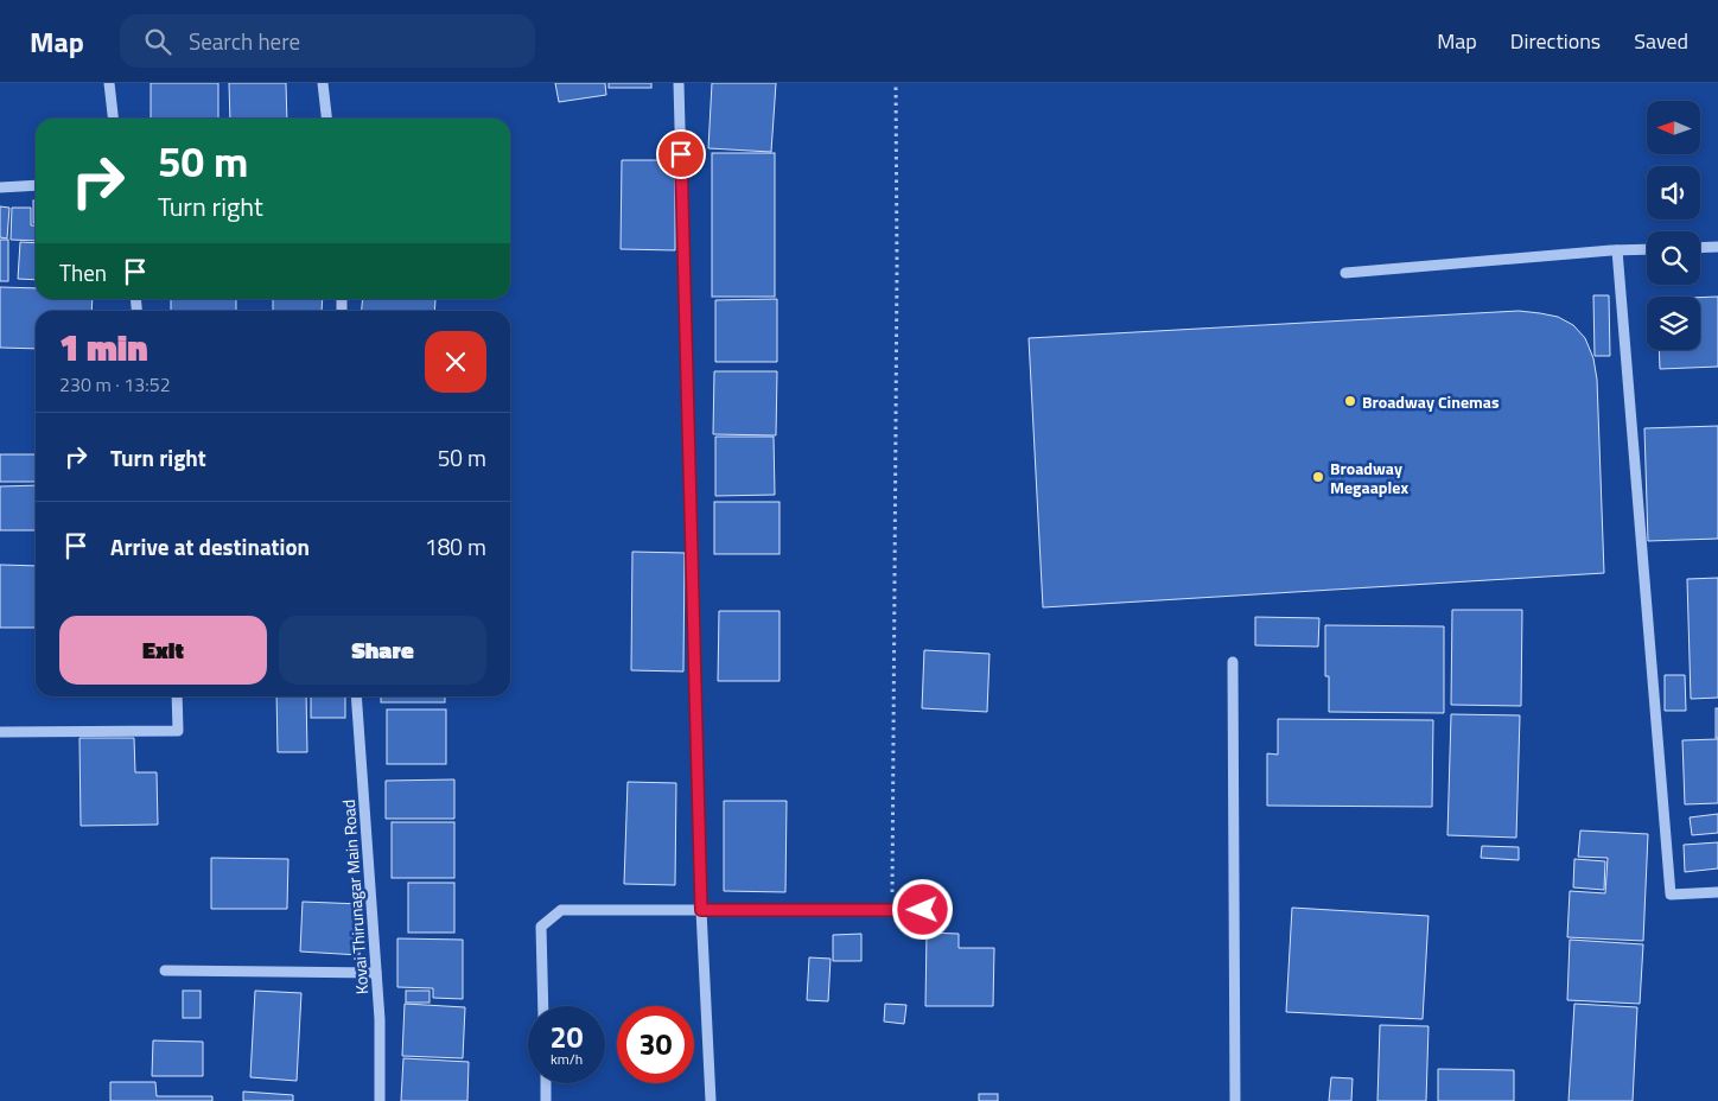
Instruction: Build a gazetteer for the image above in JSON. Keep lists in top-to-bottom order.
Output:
{
  "streets": {
    "street": ["Kovai Thirunagar Main Road"]
  },
  "places": ["Broadway Cinemas", "Broadway Megaaplex"],
  "north": "left",
  "page": {
    "header": "Map",
    "search": "Search here",
    "nav": ["Map", "Directions", "Saved"],
    "turn": ["50 m", "Turn right"],
    "then": "Then",
    "heading": ["1 min", "230 m · 13:52"],
    "list": [
      {
        "name": "Turn right",
        "value": "50 m"
      },
      {
        "name": "Arrive at destination",
        "value": "180 m"
      }
    ],
    "buttons": ["Exit", "Share"],
    "speed": "20 km/h",
    "limit": "30"
  }
}
